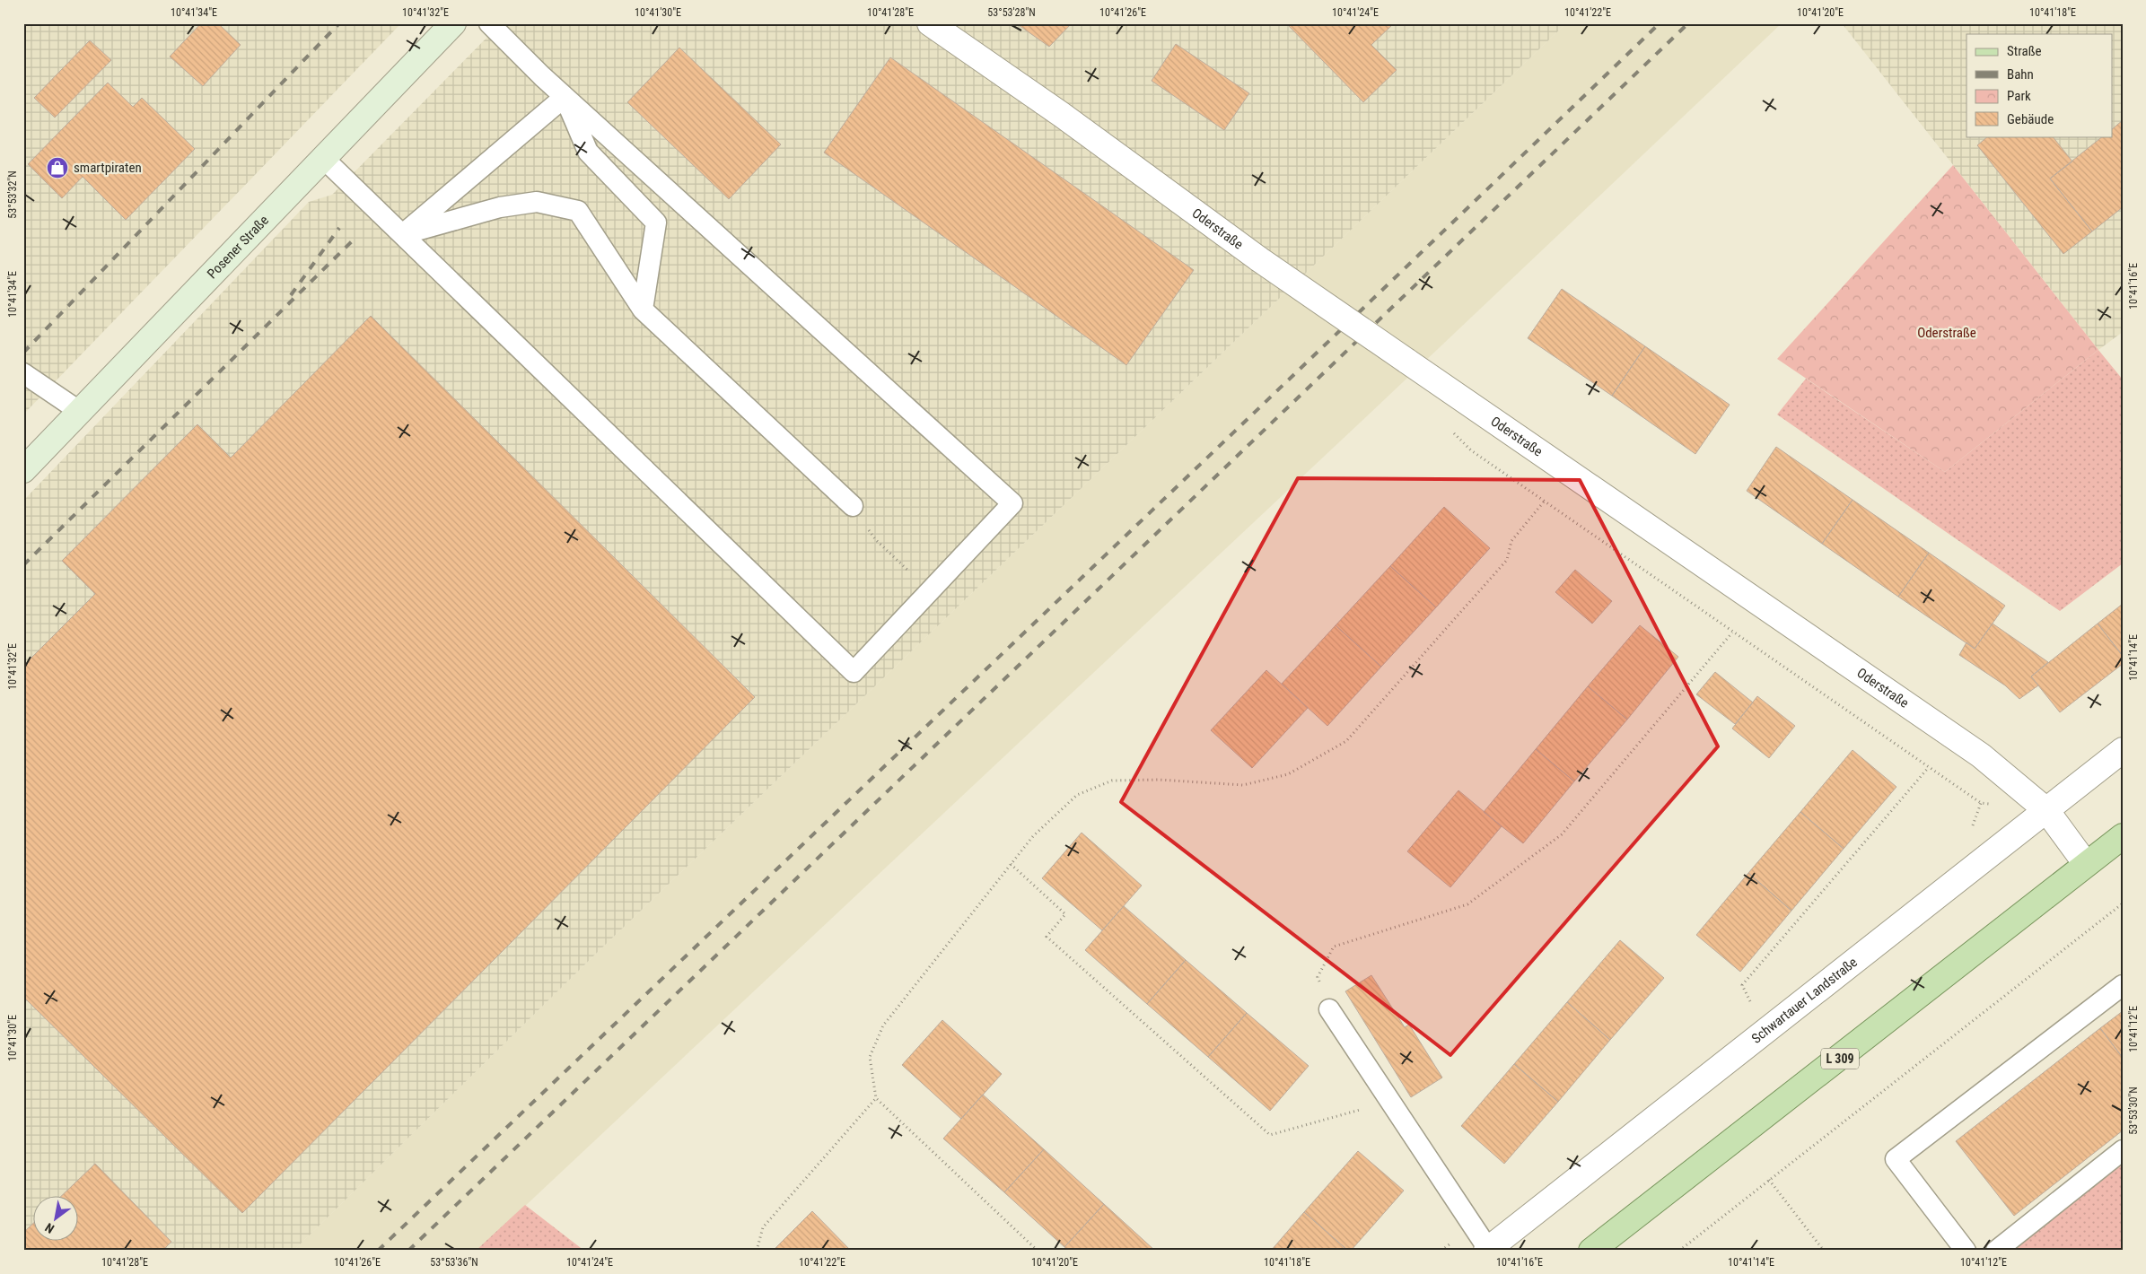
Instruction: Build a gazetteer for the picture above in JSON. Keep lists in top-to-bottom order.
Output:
{
  "streets": {
    "main road": ["L 309"],
    "street": ["Oderstraße", "Posener Straße", "Schwartauer Landstraße"]
  },
  "crossings": [
    ["Oderstraße", "Schwartauer Landstraße"],
    ["Oderstraße", "L 309"]
  ],
  "parks": ["Oderstraße"],
  "places": {
    "shop": ["smartpiraten"]
  },
  "legend": [
    "Straße",
    "Bahn",
    "Park",
    "Gebäude"
  ],
  "north": "bottom left",
  "coordinates": [
    "10°41'34\"E",
    "10°41'32\"E",
    "10°41'30\"E",
    "10°41'28\"E",
    "53°53'28\"N",
    "10°41'26\"E",
    "10°41'24\"E",
    "10°41'22\"E",
    "10°41'20\"E",
    "10°41'18\"E",
    "53°53'32\"N",
    "10°41'16\"E",
    "10°41'14\"E",
    "10°41'12\"E",
    "53°53'30\"N",
    "53°53'36\"N"
  ]
}
